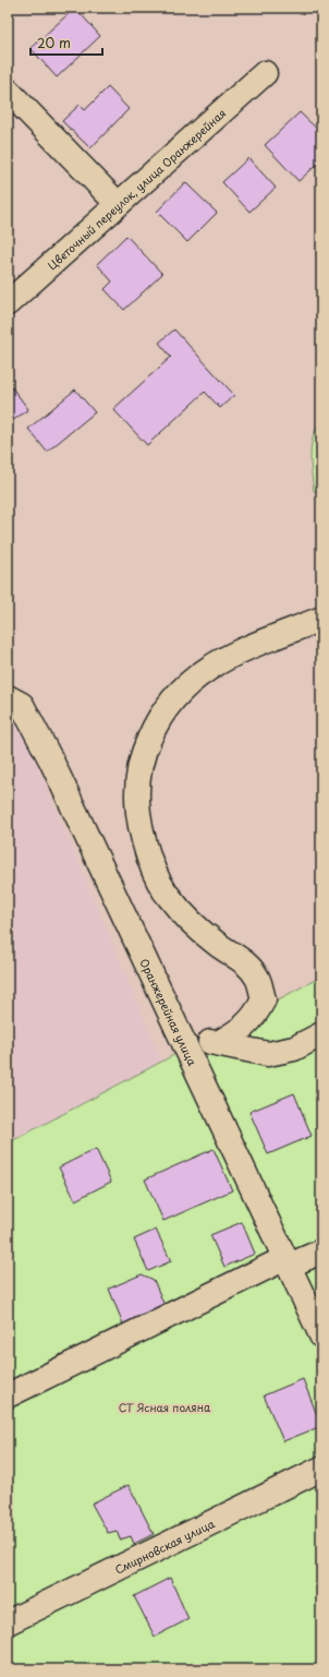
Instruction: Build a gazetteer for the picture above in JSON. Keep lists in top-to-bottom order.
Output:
{
  "streets": {
    "street": ["Цветочный переулок, улица Оранжерейная", "Оранжерейная улица", "Смирновская улица"]
  },
  "parks": ["СТ Ясная поляна"],
  "scale_bar": "20 m"
}
